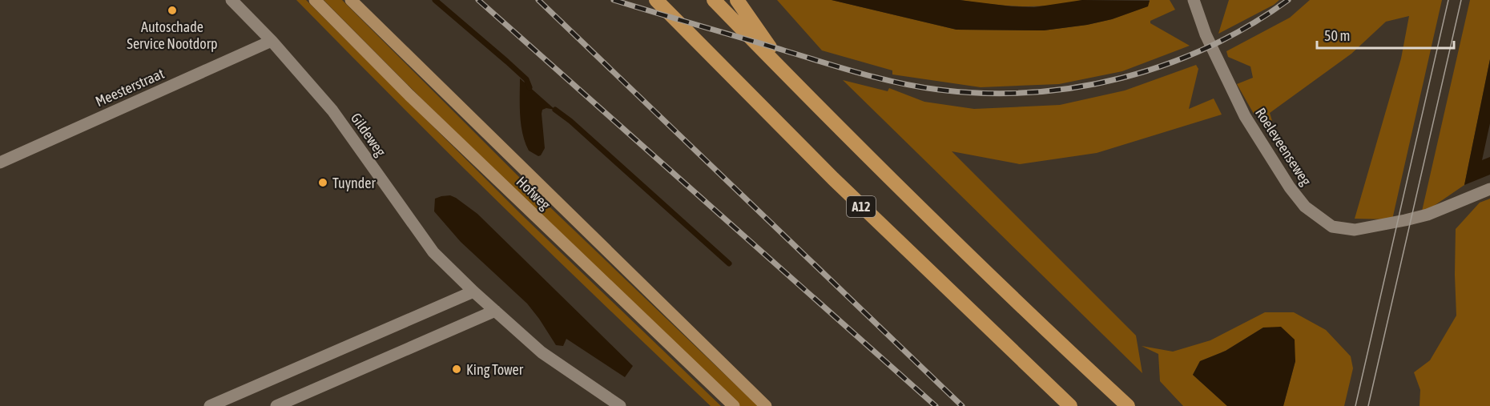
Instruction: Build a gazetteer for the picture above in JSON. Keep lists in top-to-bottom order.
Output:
{
  "streets": {
    "highway": ["A12"],
    "main road": ["Hofweg"],
    "street": ["Meesterstraat", "Gildeweg", "Roeleveenseweg"]
  },
  "crossings": [
    ["Meesterstraat", "Gildeweg"]
  ],
  "places": ["Autoschade Service Nootdorp", "Tuynder", "King Tower"],
  "scale_bar": "50 m"
}
